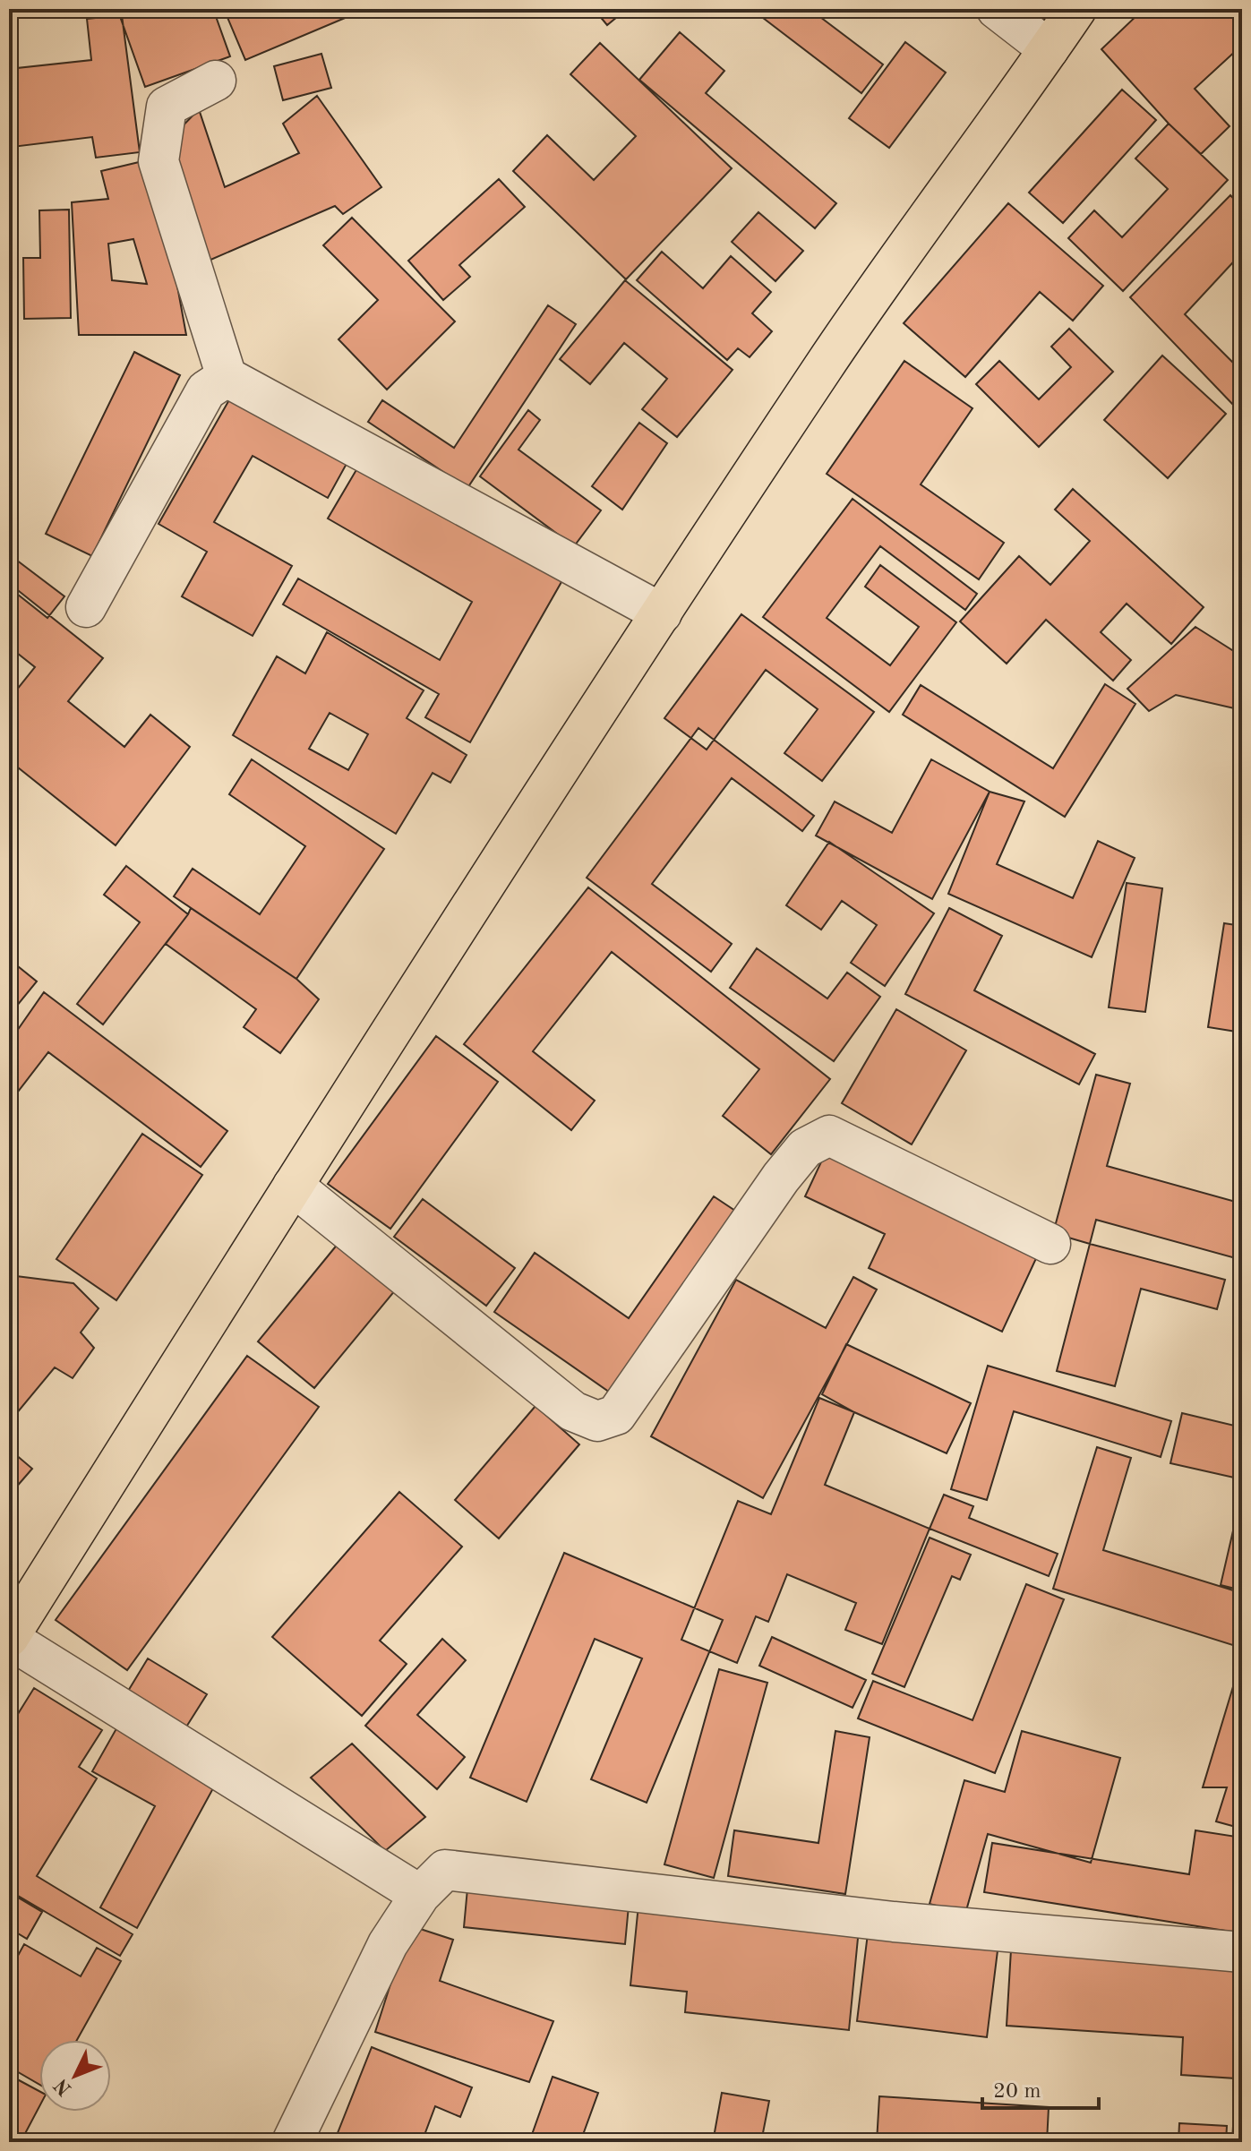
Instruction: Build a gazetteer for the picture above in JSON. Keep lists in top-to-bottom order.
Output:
{
  "scale_bar": "20 m",
  "north": "bottom left"
}
